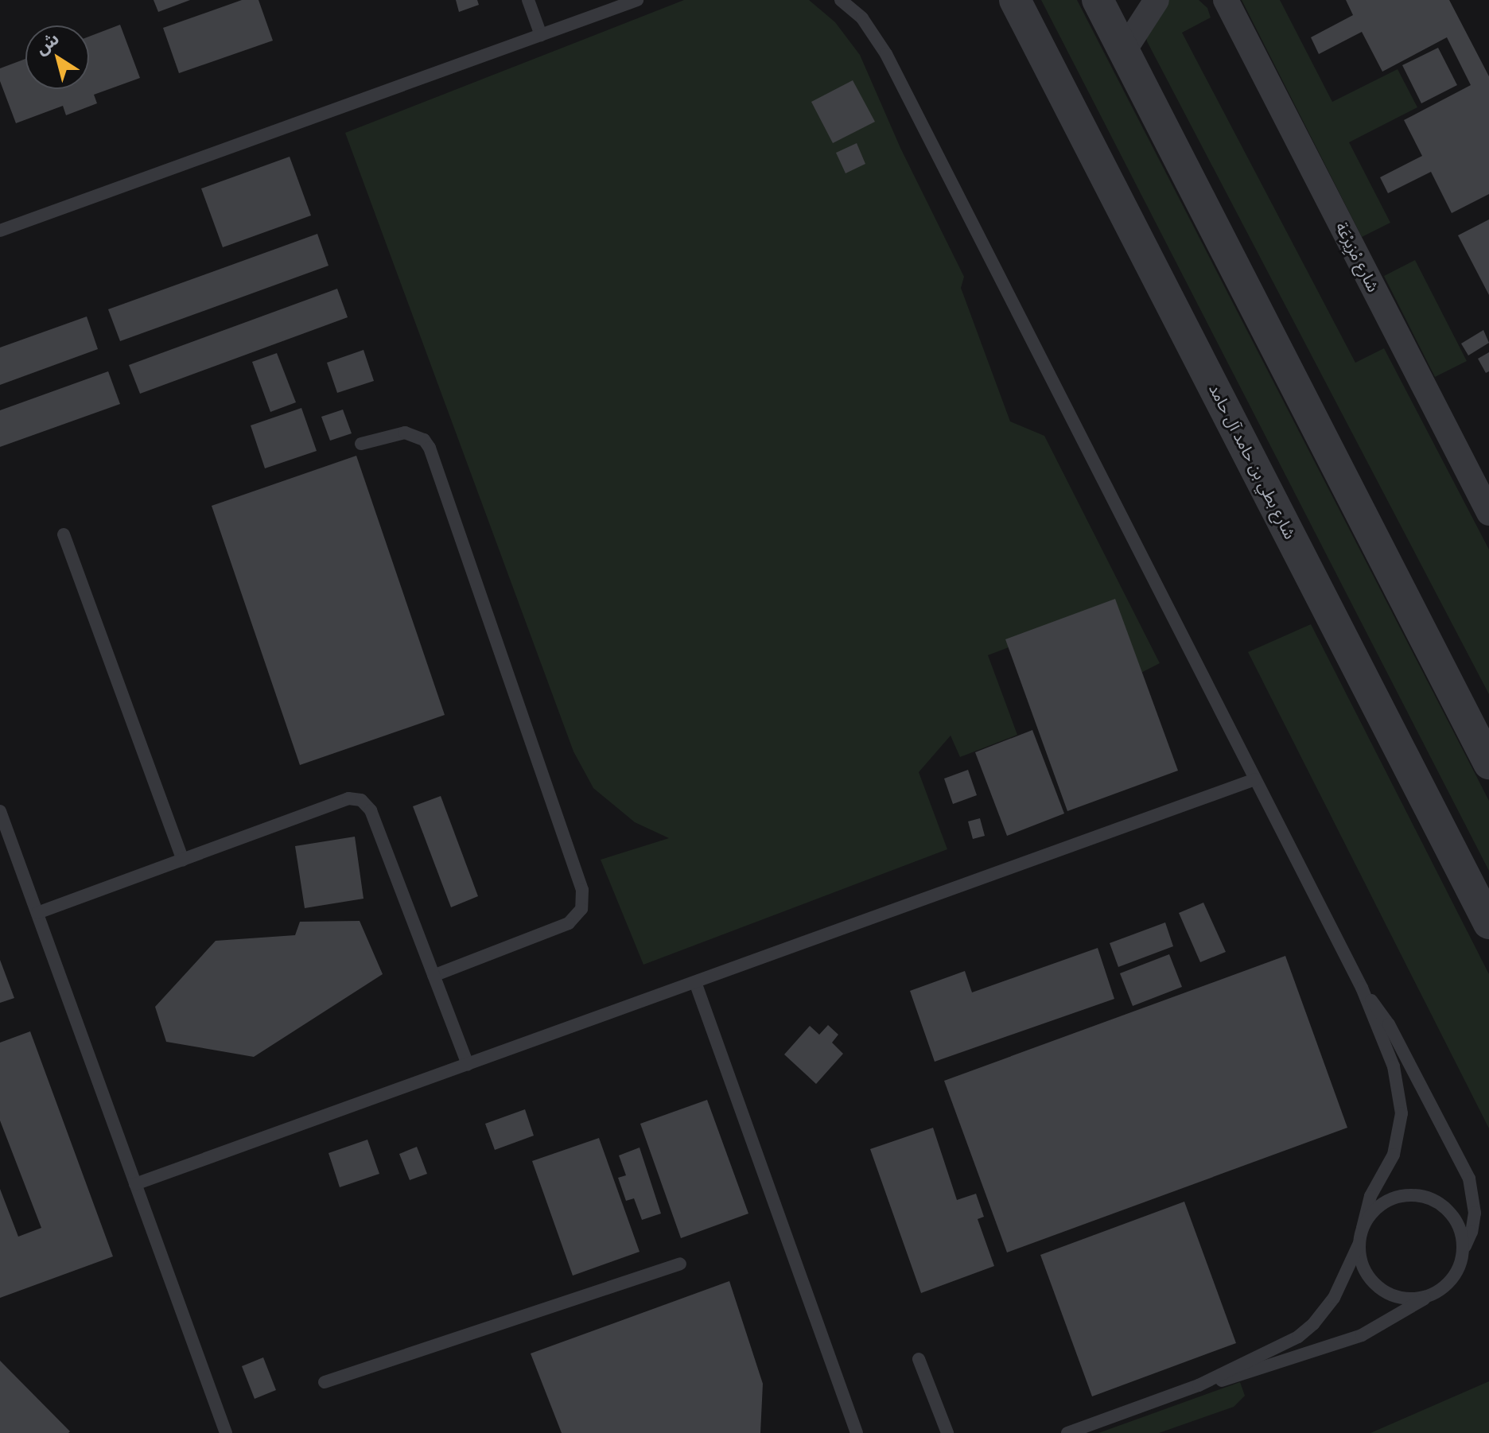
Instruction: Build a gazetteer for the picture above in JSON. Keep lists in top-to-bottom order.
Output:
{
  "streets": {
    "street": ["شارع مْزِيرْعَة", "شارع بطي بن حامد آل حامد"]
  },
  "north": "top left"
}
